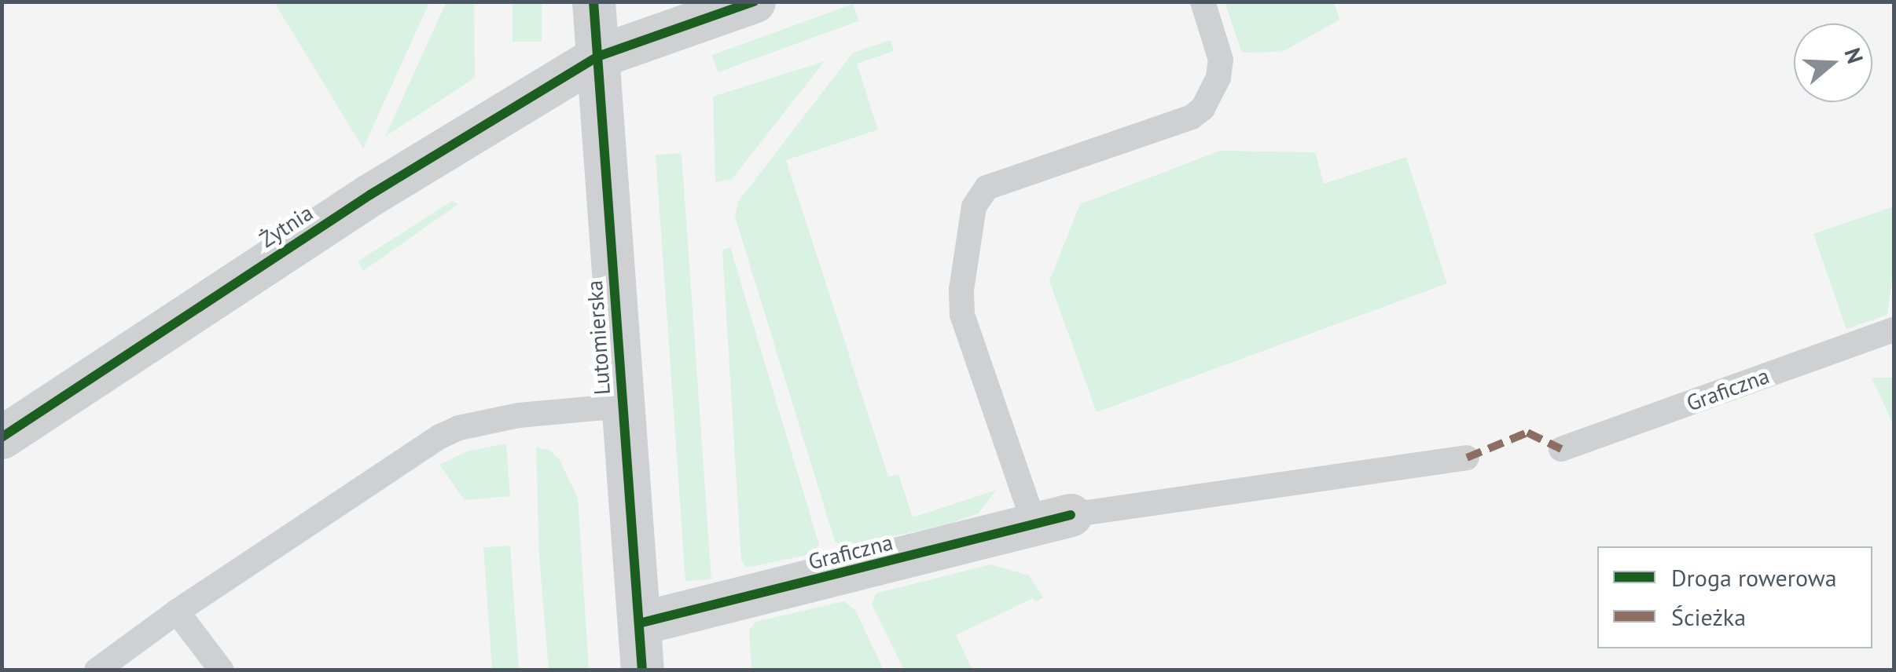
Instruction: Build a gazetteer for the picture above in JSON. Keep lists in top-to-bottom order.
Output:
{
  "streets": {
    "main road": ["Lutomierska"],
    "street": ["Żytnia", "Graficzna"]
  },
  "crossings": [
    ["Żytnia", "Lutomierska"],
    ["Lutomierska", "Graficzna"]
  ],
  "legend": ["Droga rowerowa", "Ścieżka"],
  "north": "right"
}
